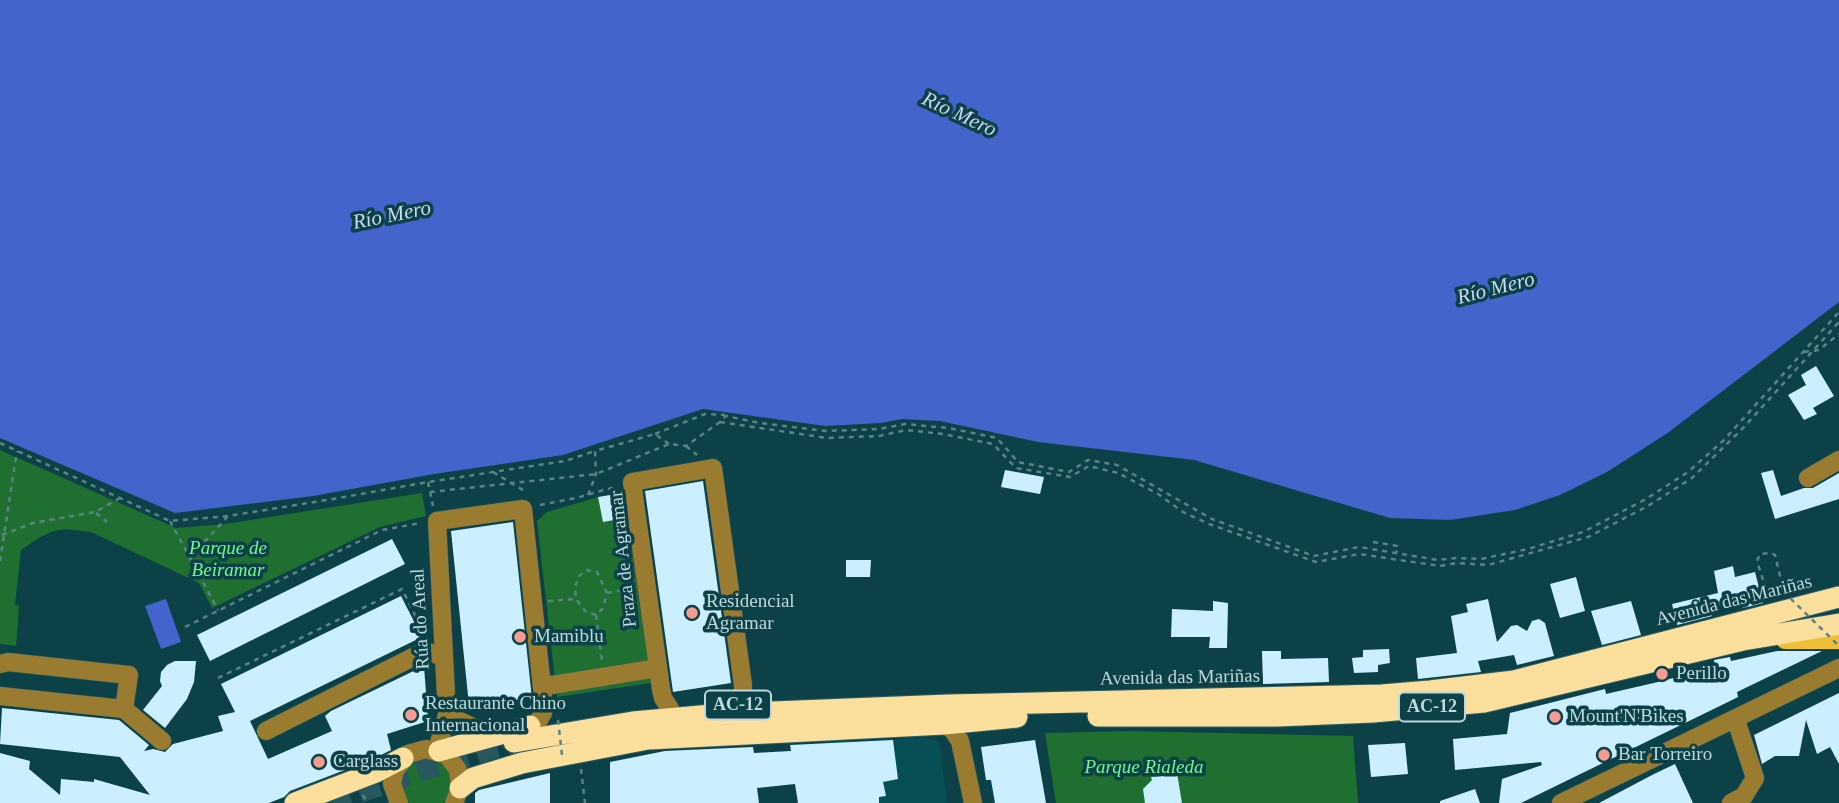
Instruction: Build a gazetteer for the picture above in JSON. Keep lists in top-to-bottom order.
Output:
{
  "streets": {
    "highway": ["Avenida das Mariñas", "AC-12"],
    "street": ["Praza de Agramar", "Rúa do Areal"]
  },
  "crossings": [
    ["Praza de Agramar", "AC-12"],
    ["Avenida das Mariñas", "AC-12"],
    ["Rúa do Areal", "AC-12"]
  ],
  "water": ["Río Mero"],
  "parks": ["Parque de Beiramar", "Parque Rialeda"],
  "places": [
    "Residencial Agramar",
    "Mamiblu",
    "Perillo",
    "Restaurante Chino Internacional",
    "Mount'N'Bikes",
    "Bar Torreiro",
    "Carglass"
  ]
}
